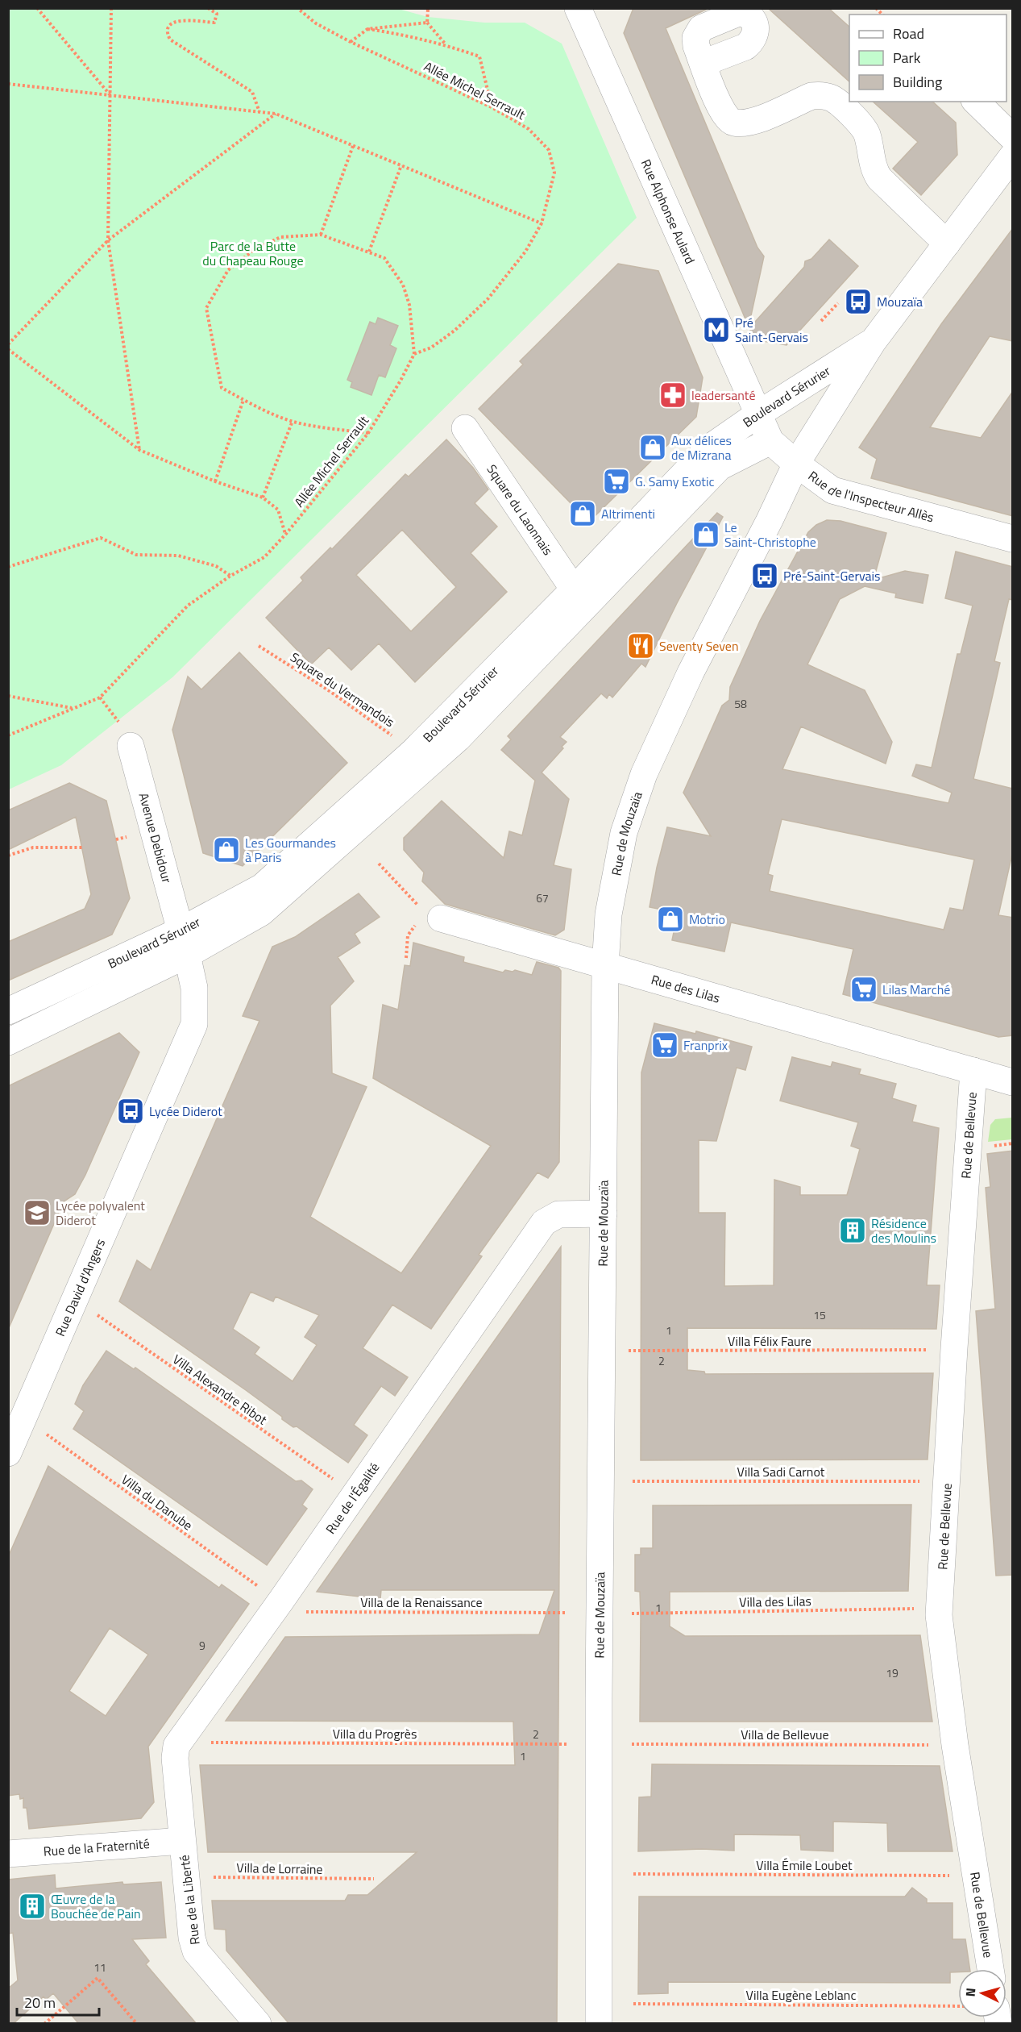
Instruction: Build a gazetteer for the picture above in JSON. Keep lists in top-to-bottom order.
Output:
{
  "streets": {
    "street": [
      "Rue Alphonse Aulard",
      "Boulevard Sérurier",
      "Rue de l'Inspecteur Allès",
      "Square du Laonnais",
      "Rue de Mouzaïa",
      "Avenue Debidour",
      "Rue des Lilas",
      "Rue de Bellevue",
      "Rue David d'Angers",
      "Rue de l'Égalité",
      "Rue de la Fraternité",
      "Rue de la Liberté"
    ],
    "path": [
      "Allée Michel Serrault",
      "Square du Vermandois",
      "Villa Félix Faure",
      "Villa Alexandre Ribot",
      "Villa Sadi Carnot",
      "Villa du Danube",
      "Villa des Lilas",
      "Villa de la Renaissance",
      "Villa du Progrès",
      "Villa de Bellevue",
      "Villa Émile Loubet",
      "Villa de Lorraine",
      "Villa Eugène Leblanc"
    ]
  },
  "crossings": [
    ["Rue Alphonse Aulard", "Boulevard Sérurier"],
    ["Rue Alphonse Aulard", "Rue de l'Inspecteur Allès"],
    ["Boulevard Sérurier", "Rue de l'Inspecteur Allès"],
    ["Boulevard Sérurier", "Square du Laonnais"],
    ["Boulevard Sérurier", "Square du Vermandois"],
    ["Boulevard Sérurier", "Rue de Mouzaïa"],
    ["Boulevard Sérurier", "Avenue Debidour"],
    ["Boulevard Sérurier", "Rue David d'Angers"],
    ["Rue de l'Inspecteur Allès", "Rue de Mouzaïa"],
    ["Rue de Mouzaïa", "Rue des Lilas"],
    ["Rue de Mouzaïa", "Villa Félix Faure"],
    ["Rue de Mouzaïa", "Rue de l'Égalité"],
    ["Avenue Debidour", "Rue David d'Angers"],
    ["Rue des Lilas", "Rue de Bellevue"],
    ["Rue de Bellevue", "Villa Émile Loubet"],
    ["Rue David d'Angers", "Villa Alexandre Ribot"],
    ["Rue David d'Angers", "Villa du Danube"],
    ["Villa Alexandre Ribot", "Rue de l'Égalité"],
    ["Rue de l'Égalité", "Villa du Danube"],
    ["Rue de l'Égalité", "Villa de la Renaissance"],
    ["Rue de l'Égalité", "Villa du Progrès"],
    ["Rue de l'Égalité", "Rue de la Fraternité"],
    ["Rue de l'Égalité", "Rue de la Liberté"],
    ["Villa du Danube", "Villa de la Renaissance"],
    ["Rue de la Fraternité", "Rue de la Liberté"],
    ["Villa de Lorraine", "Rue de la Liberté"]
  ],
  "parks": ["Parc de la Butte du Chapeau Rouge"],
  "places": {
    "bus stop": ["Mouzaïa", "Pré-Saint-Gervais", "Lycée Diderot"],
    "metro station": ["Pré Saint-Gervais"],
    "pharmacy": ["leadersanté"],
    "shop": [
      "Aux délices de Mizrana",
      "Altrimenti",
      "Le Saint-Christophe",
      "Les Gourmandes à Paris",
      "Motrio"
    ],
    "supermarket": ["G. Samy Exotic", "Lilas Marché", "Franprix"],
    "restaurant": ["Seventy Seven"],
    "school or university": ["Lycée polyvalent Diderot"],
    "building": ["Résidence des Moulins", "Œuvre de la Bouchée de Pain"]
  },
  "house_numbers": [
    "58",
    "67",
    "15",
    "1",
    "2",
    "1",
    "9",
    "19",
    "2",
    "1",
    "11"
  ],
  "legend": ["Road", "Park", "Building"],
  "scale_bar": "20 m",
  "north": "left"
}
